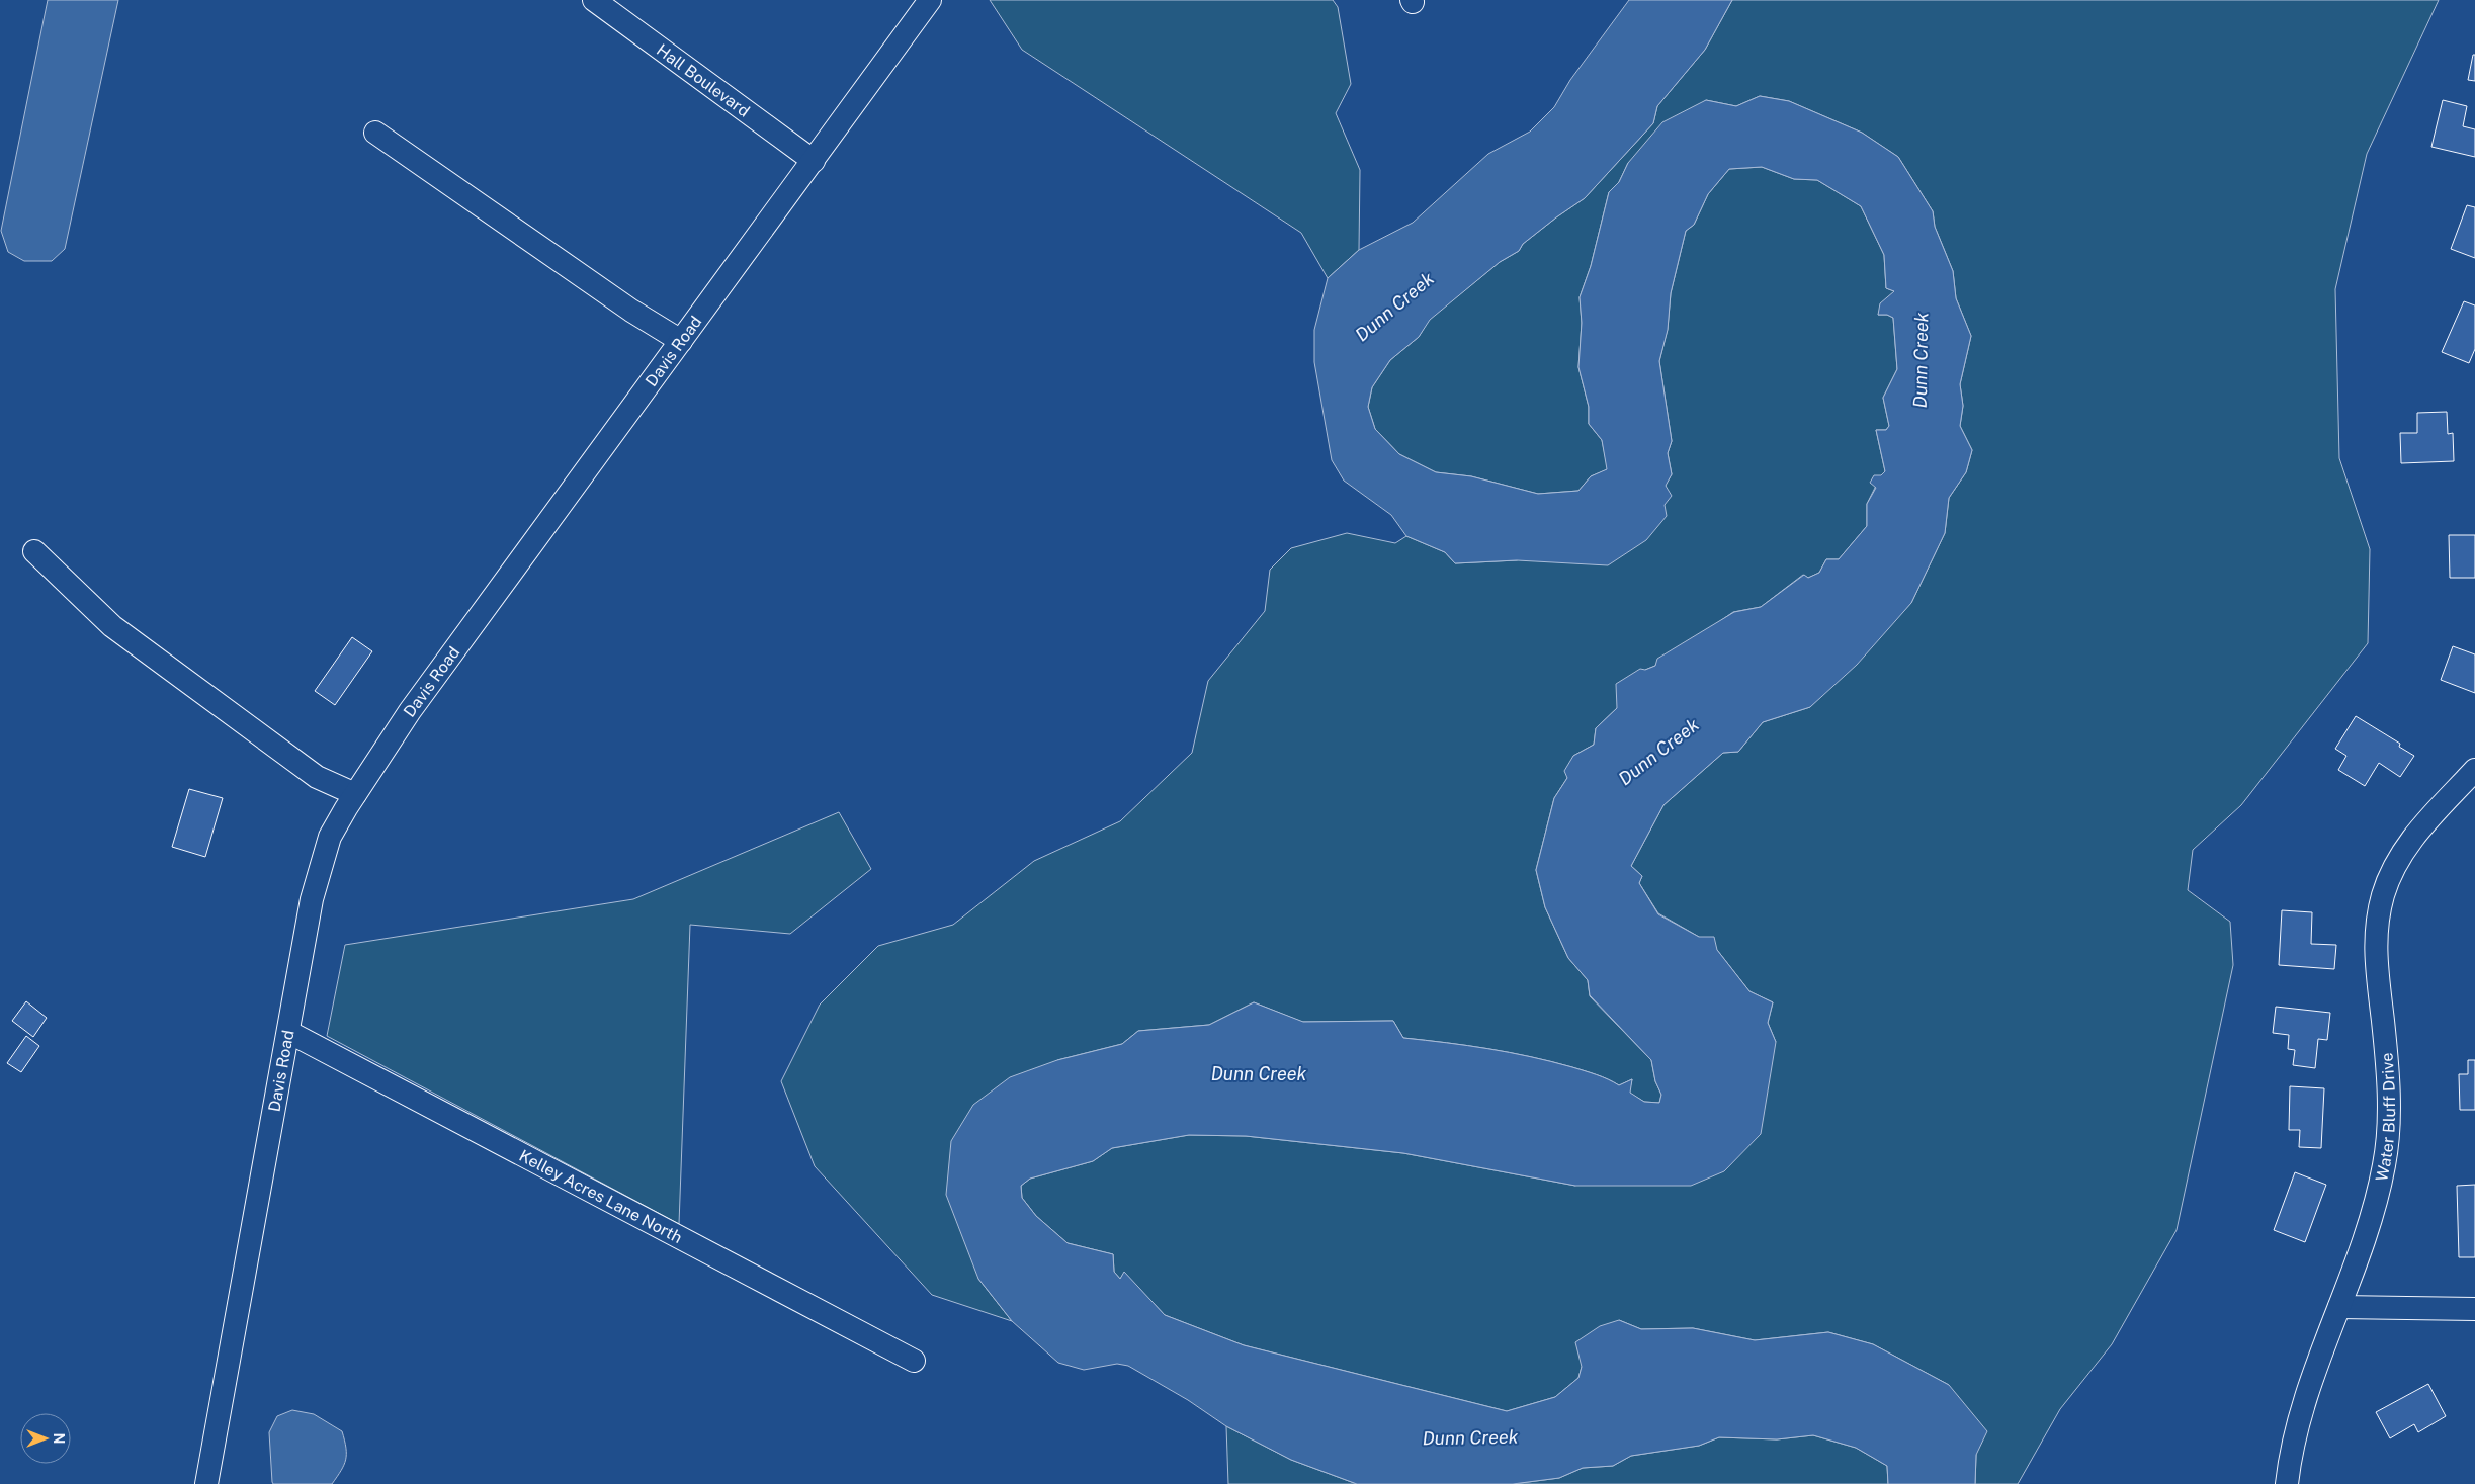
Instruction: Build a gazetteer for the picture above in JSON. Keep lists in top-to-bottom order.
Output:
{
  "streets": {
    "street": [
      "Hall Boulevard",
      "Davis Road",
      "Water Bluff Drive",
      "Kelley Acres Lane North"
    ]
  },
  "crossings": [
    ["Hall Boulevard", "Davis Road"],
    ["Davis Road", "Kelley Acres Lane North"]
  ],
  "water": ["Dunn Creek"],
  "north": "right"
}
